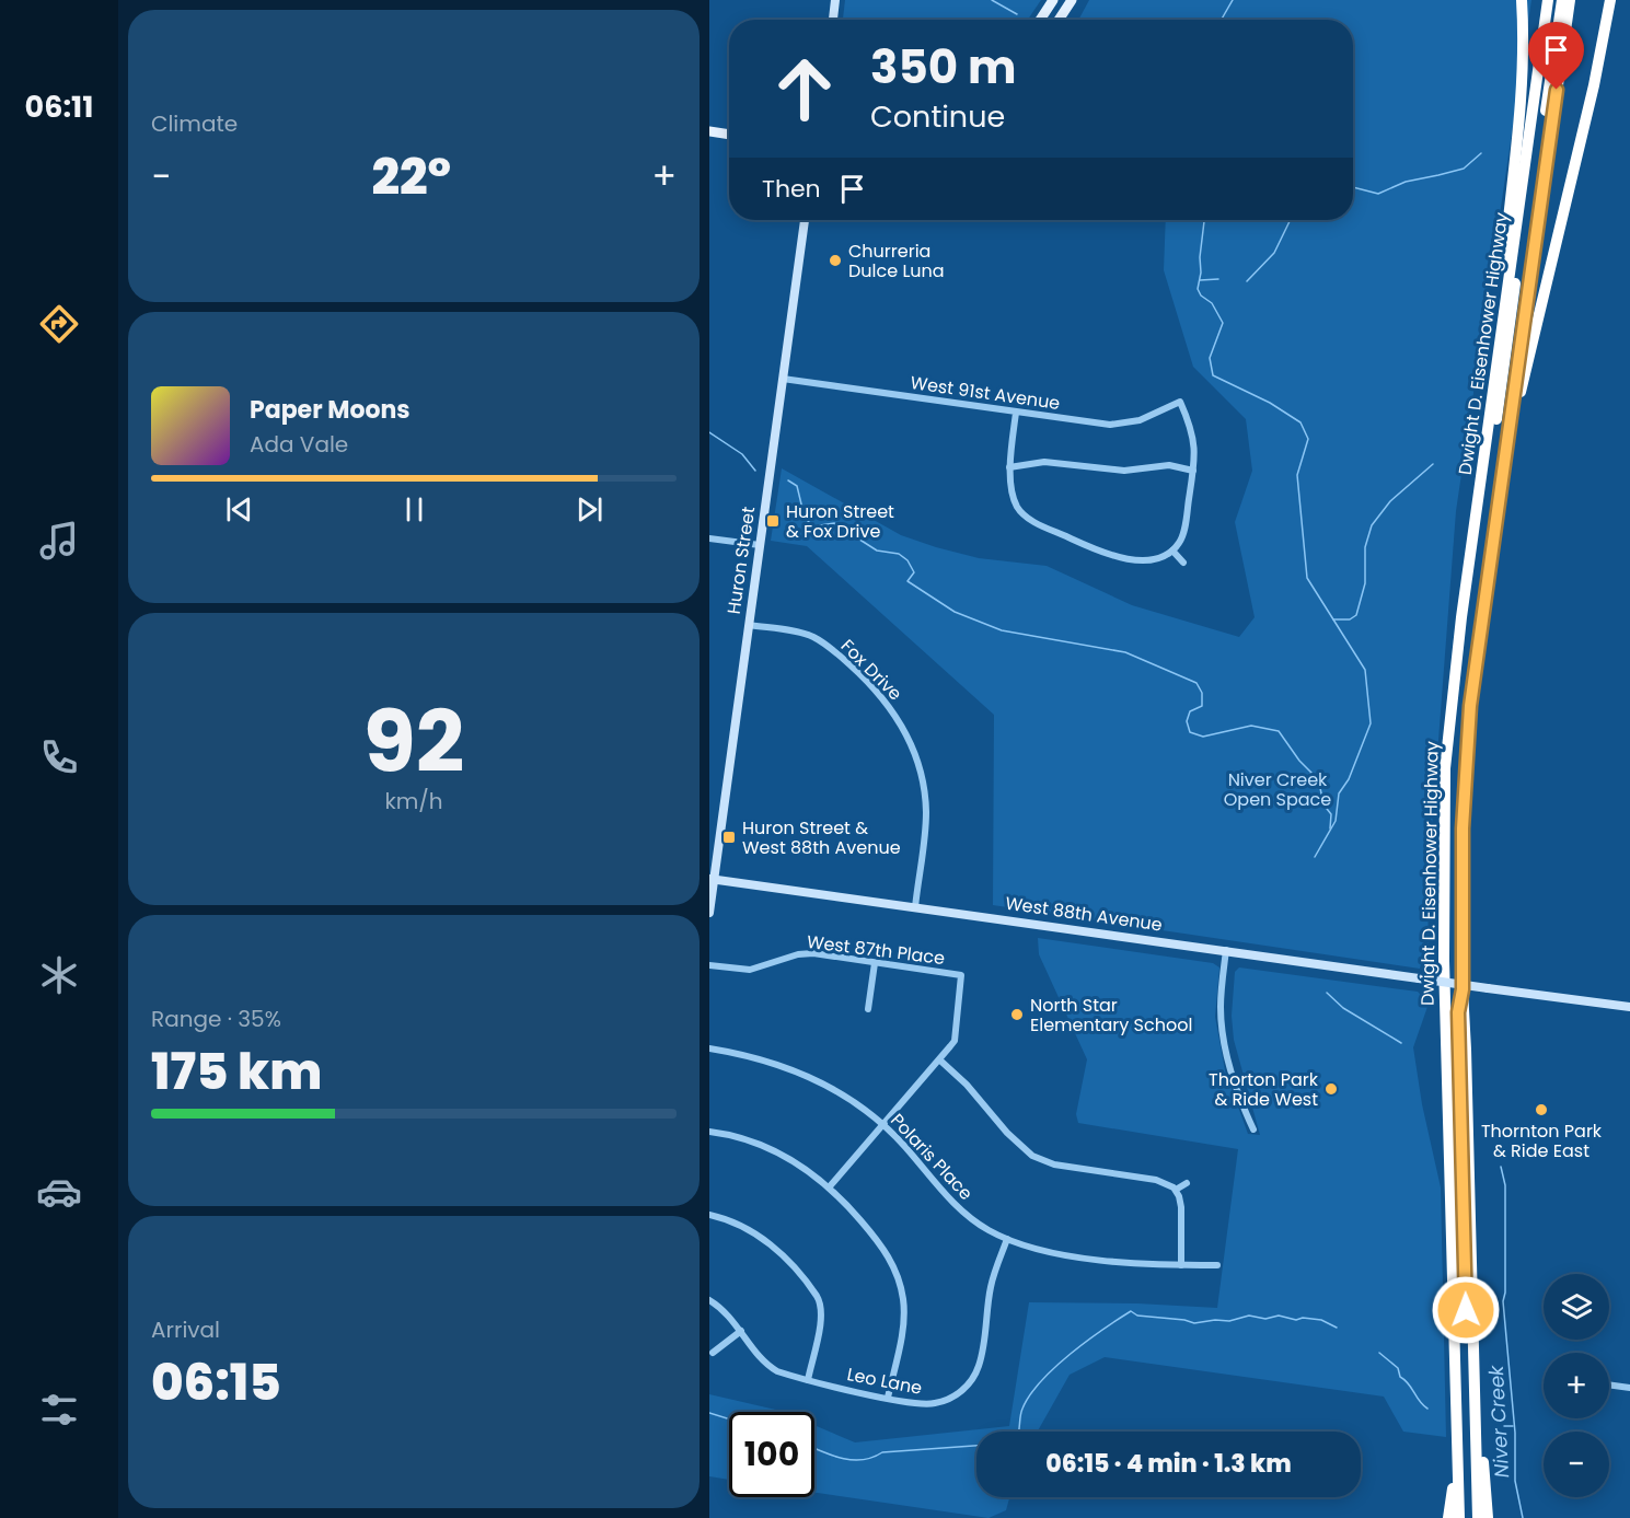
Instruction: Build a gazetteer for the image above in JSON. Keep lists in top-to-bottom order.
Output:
{
  "streets": {
    "highway": ["Dwight D. Eisenhower Highway"],
    "main road": ["Huron Street", "West 88th Avenue"],
    "street": [
      "West 91st Avenue",
      "Fox Drive",
      "West 87th Place",
      "Polaris Place",
      "Leo Lane"
    ]
  },
  "crossings": [
    ["Dwight D. Eisenhower Highway", "West 88th Avenue"],
    ["West 91st Avenue", "Huron Street"],
    ["Huron Street", "Fox Drive"],
    ["Huron Street", "West 88th Avenue"],
    ["Fox Drive", "West 88th Avenue"],
    ["Polaris Place", "Leo Lane"]
  ],
  "water": ["Niver Creek"],
  "parks": ["Niver Creek Open Space"],
  "places": {
    "other": [
      "Churreria Dulce Luna",
      "North Star Elementary School",
      "Thorton Park & Ride West",
      "Thornton Park & Ride East"
    ],
    "transit": ["Huron Street & Fox Drive", "Huron Street & West 88th Avenue"]
  },
  "page": {
    "tabs": "06:11",
    "tile": [
      "Climate",
      ["92", "km/h"],
      ["Range · 35%", "175 km"],
      ["Arrival", "06:15"]
    ],
    "turn": ["350 m", "Continue"],
    "heat": ["−", "22°", "+"],
    "then": "Then",
    "song": ["Paper Moons", "Ada Vale"],
    "map_buttons": ["+", "−"],
    "limit": "100",
    "trip": "06:15 · 4 min · 1.3 km"
  }
}
